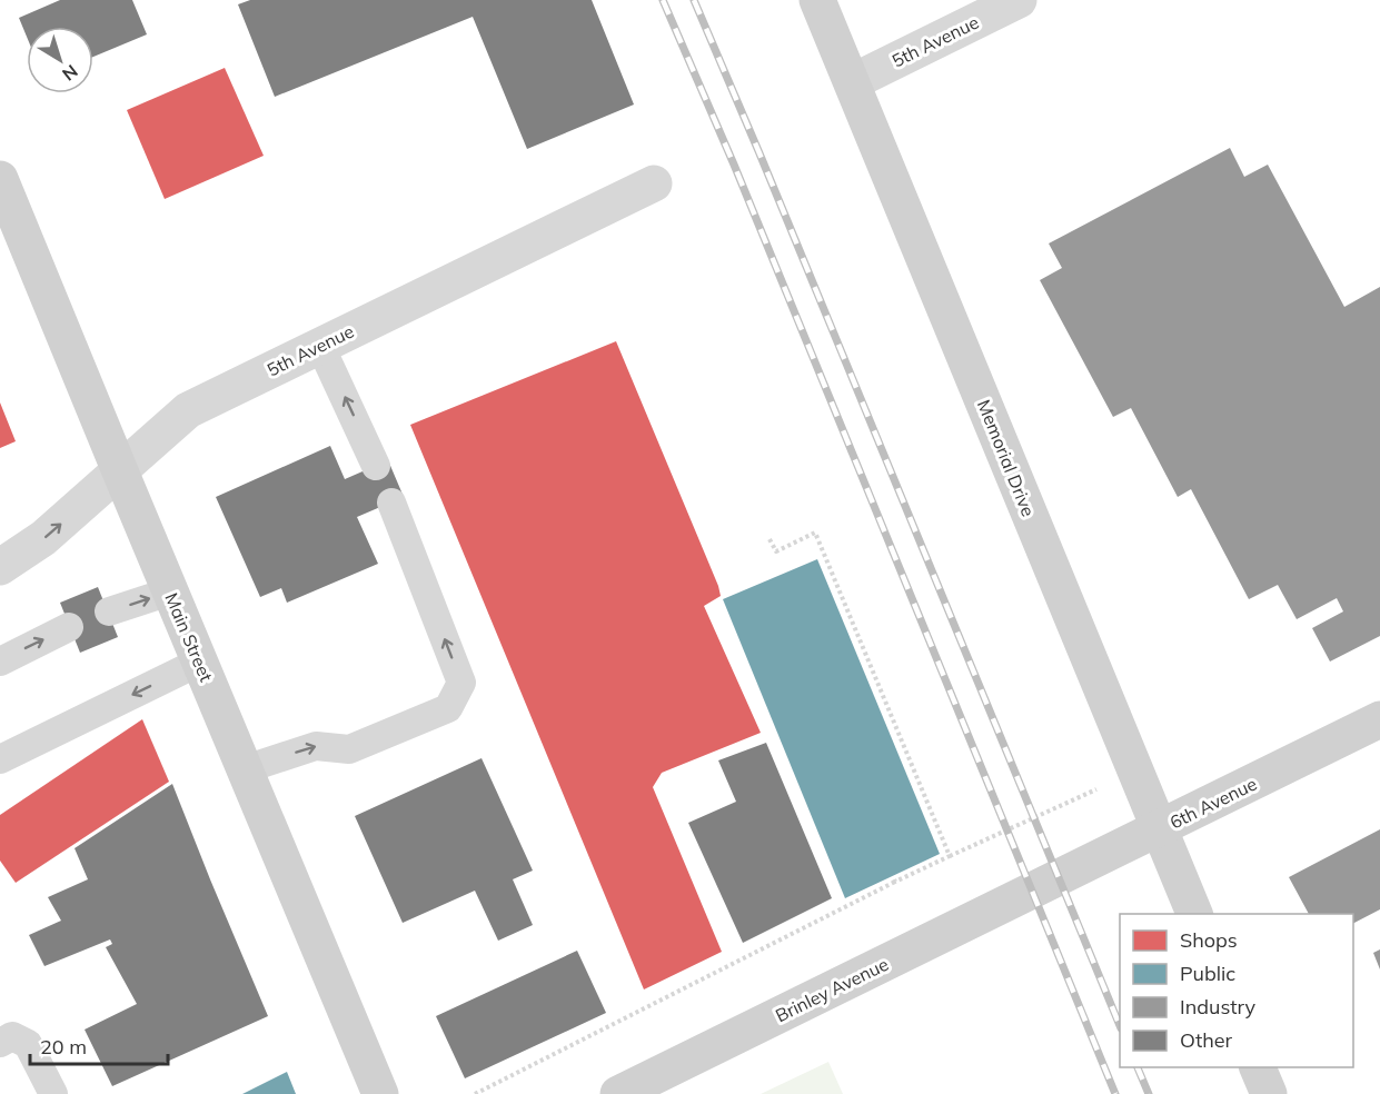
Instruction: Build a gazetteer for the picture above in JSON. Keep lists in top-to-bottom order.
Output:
{
  "streets": {
    "street": [
      "5th Avenue",
      "Memorial Drive",
      "Main Street",
      "6th Avenue",
      "Brinley Avenue"
    ]
  },
  "crossings": [
    ["5th Avenue", "Memorial Drive"],
    ["5th Avenue", "Main Street"],
    ["Memorial Drive", "6th Avenue"],
    ["6th Avenue", "Brinley Avenue"]
  ],
  "legend": [
    "Shops",
    "Public",
    "Industry",
    "Other"
  ],
  "scale_bar": "20 m",
  "north": "bottom right"
}
